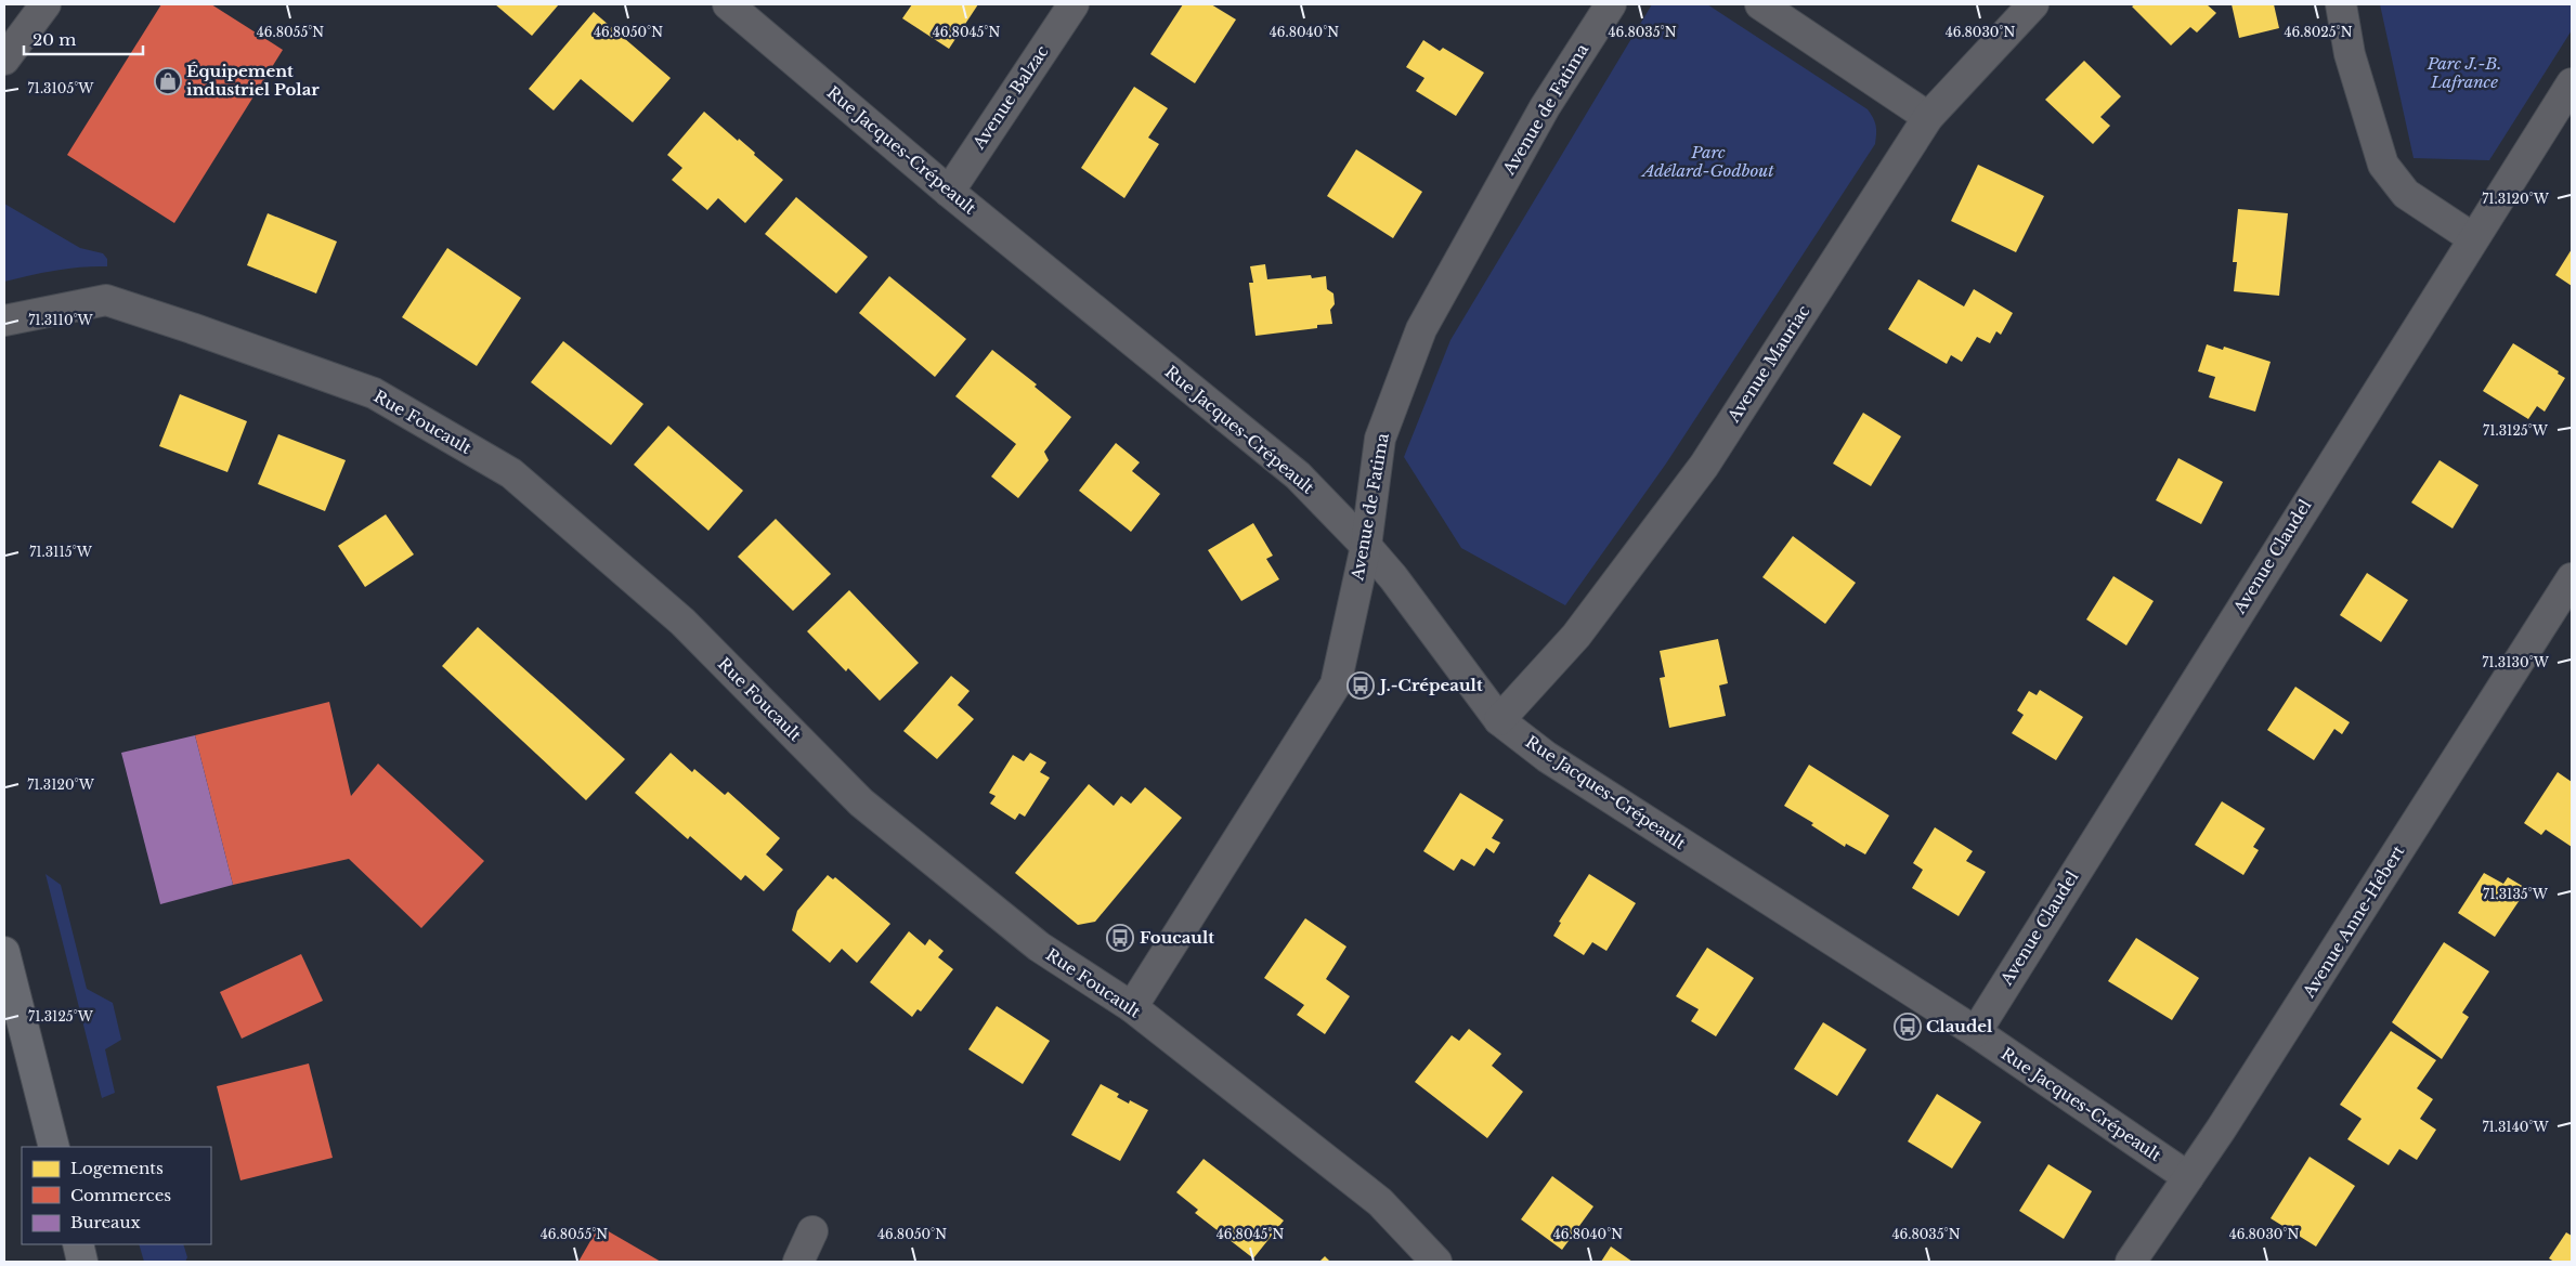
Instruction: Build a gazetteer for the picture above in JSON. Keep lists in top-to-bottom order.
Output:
{
  "streets": {
    "street": [
      "Avenue Balzac",
      "Avenue de Fatima",
      "Rue Jacques-Crépeault",
      "Avenue Mauriac",
      "Rue Foucault",
      "Avenue Claudel",
      "Avenue Anne-Hébert"
    ]
  },
  "crossings": [
    ["Avenue Balzac", "Rue Jacques-Crépeault"],
    ["Avenue de Fatima", "Rue Jacques-Crépeault"],
    ["Avenue de Fatima", "Rue Foucault"],
    ["Rue Jacques-Crépeault", "Avenue Mauriac"],
    ["Rue Jacques-Crépeault", "Avenue Claudel"],
    ["Rue Jacques-Crépeault", "Avenue Anne-Hébert"]
  ],
  "parks": ["Parc J.-B. Lafrance", "Parc Adélard-Godbout"],
  "places": {
    "shop": ["Équipement industriel Polar"],
    "bus stop": ["J.-Crépeault", "Foucault", "Claudel"]
  },
  "legend": ["Logements", "Commerces", "Bureaux"],
  "scale_bar": "20 m",
  "coordinates": [
    "46.8055°N",
    "46.8050°N",
    "46.8045°N",
    "46.8040°N",
    "46.8035°N",
    "46.8030°N",
    "46.8025°N",
    "71.3105°W",
    "71.3120°W",
    "71.3110°W",
    "71.3125°W",
    "71.3115°W",
    "71.3130°W",
    "71.3135°W",
    "71.3140°W"
  ]
}
